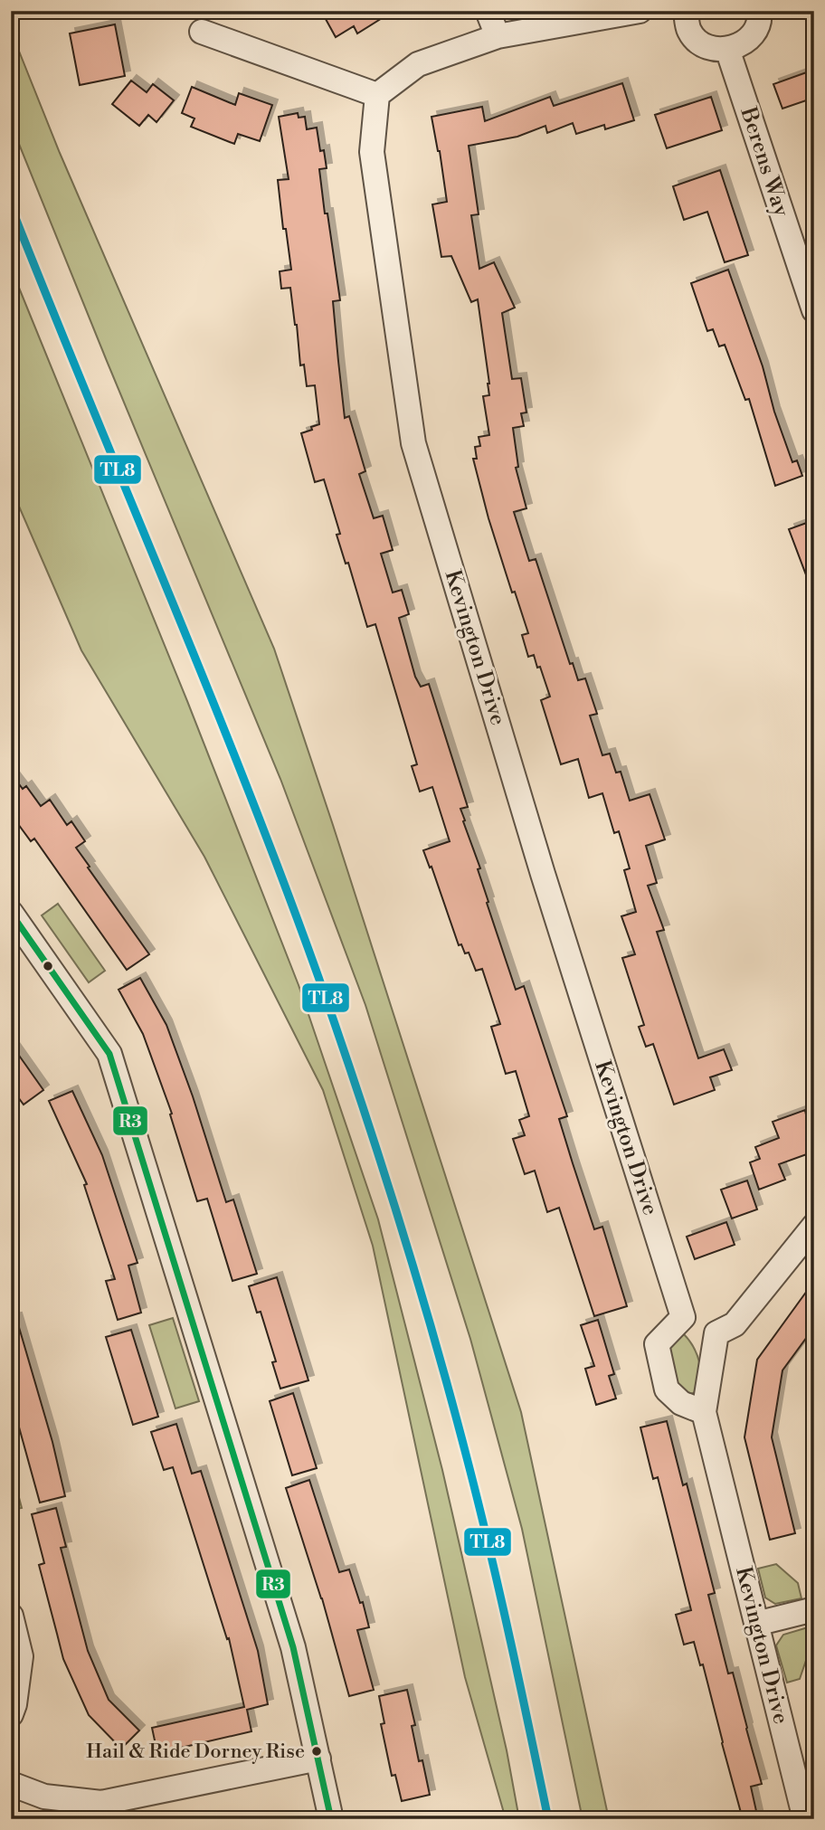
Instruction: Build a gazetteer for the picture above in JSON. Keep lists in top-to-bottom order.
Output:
{
  "streets": {
    "street": ["Berens Way", "Kevington Drive"]
  },
  "places": ["Hail & Ride Dorney Rise"],
  "lines": ["transit line TL8", "transit line R3"]
}
